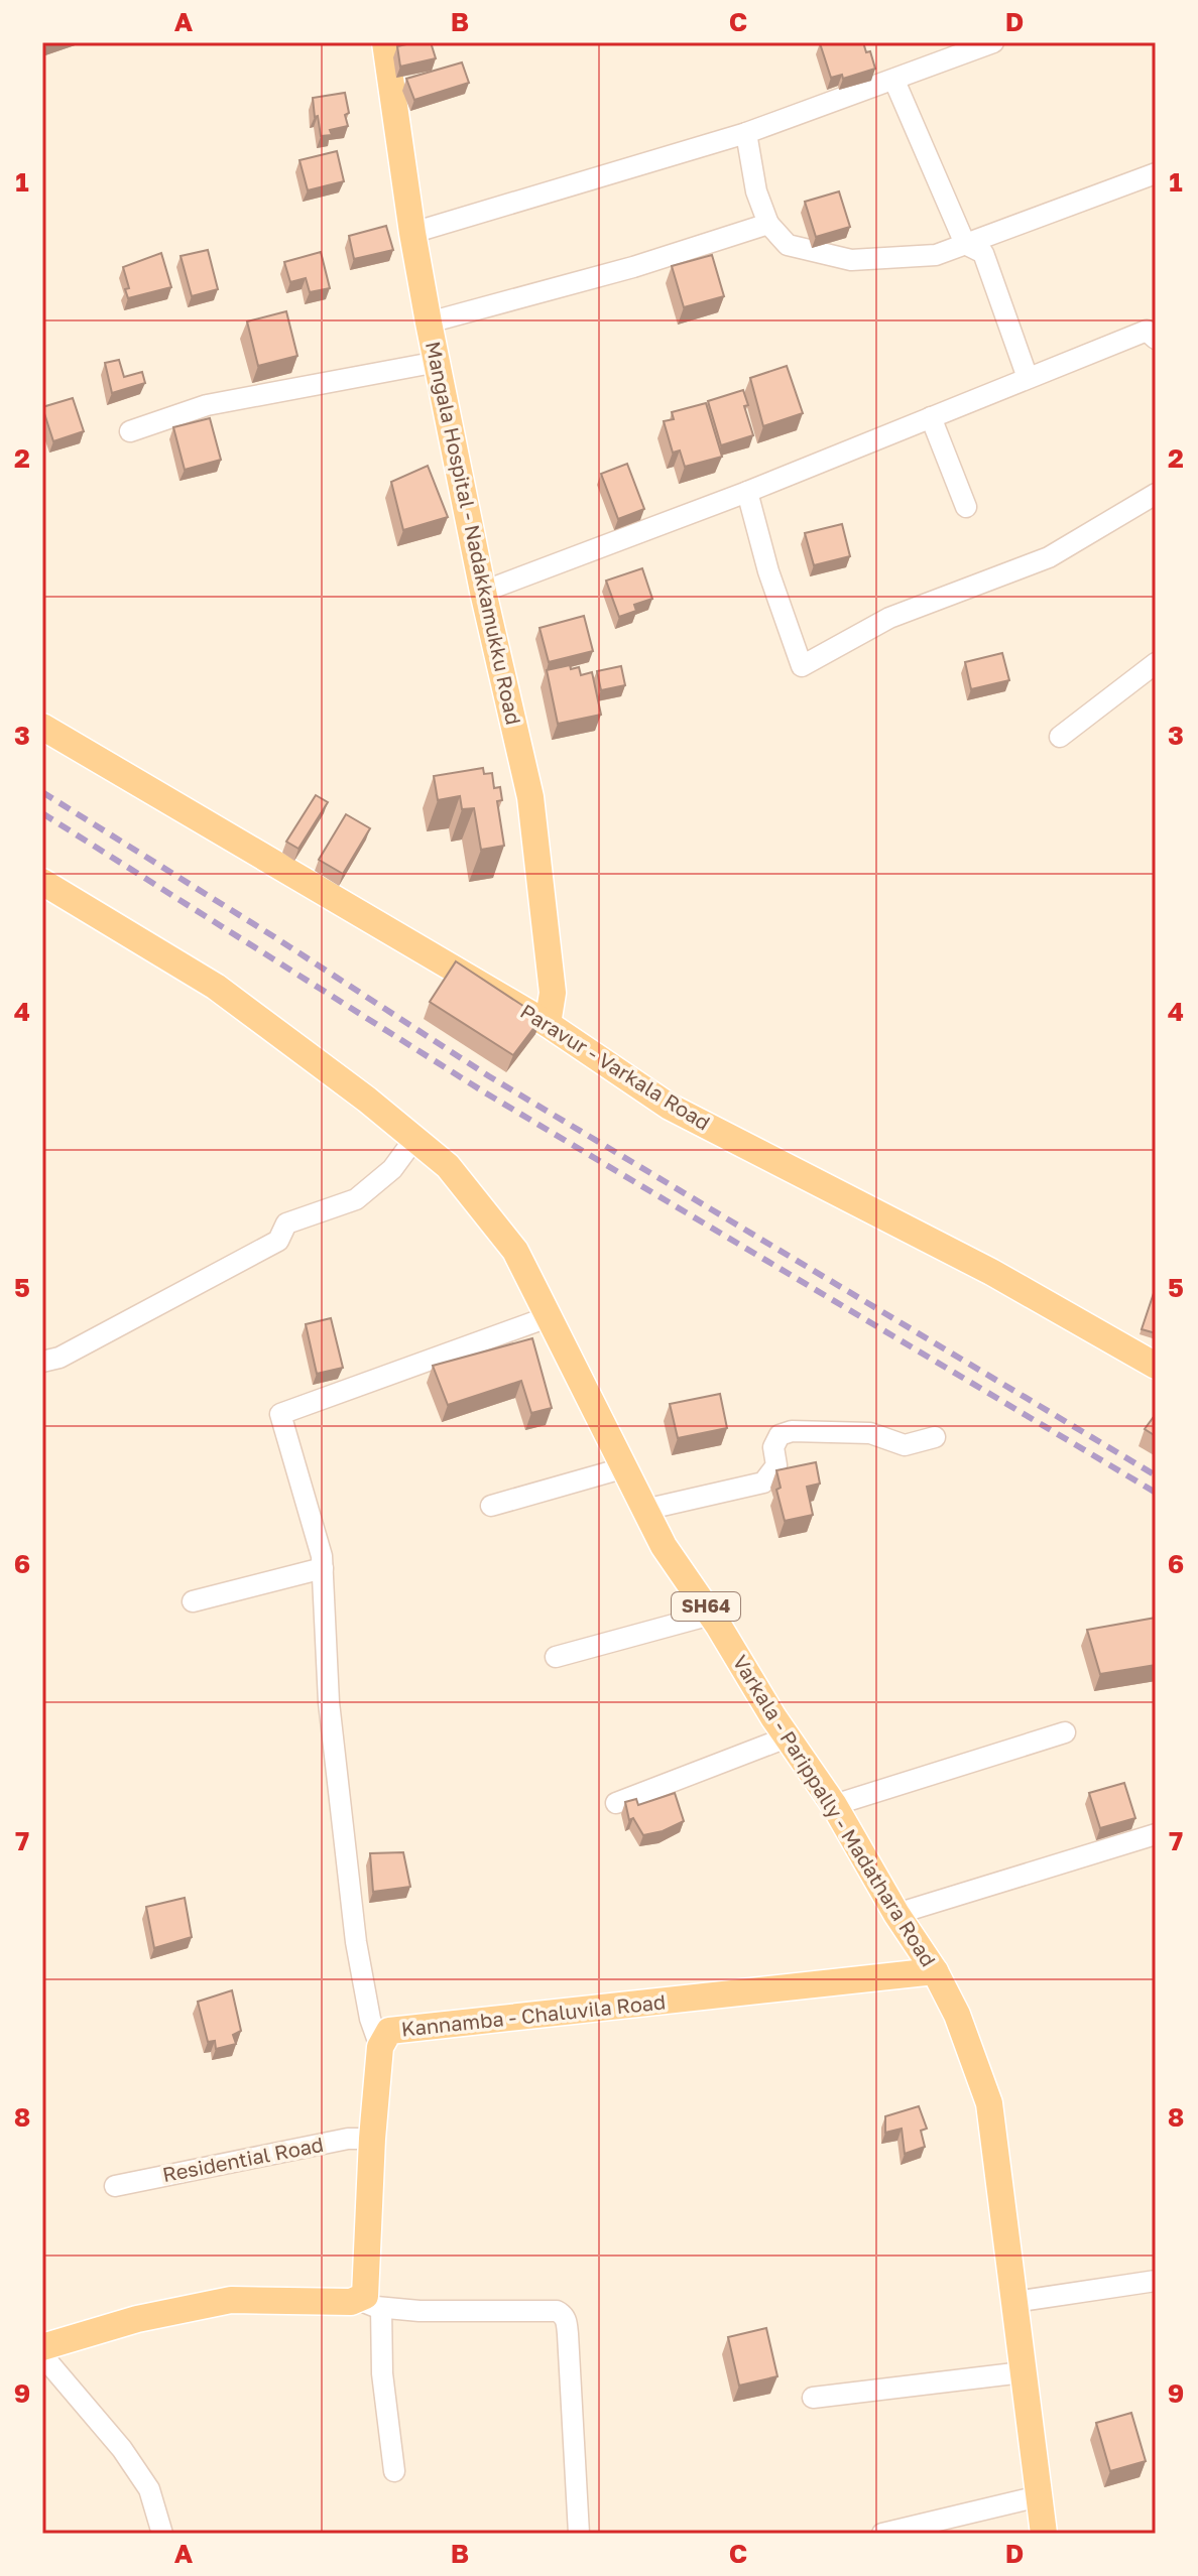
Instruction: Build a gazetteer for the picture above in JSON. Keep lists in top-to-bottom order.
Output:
{
  "streets": {
    "main road": [
      "Mangala Hospital - Nadakkamukku Road",
      "Paravur - Varkala Road",
      "SH64",
      "Varkala - Parippally - Madathara Road",
      "Kannamba - Chaluvila Road"
    ],
    "street": ["Residential Road"]
  },
  "crossings": [
    ["Mangala Hospital - Nadakkamukku Road", "Paravur - Varkala Road"],
    ["Varkala - Parippally - Madathara Road", "Kannamba - Chaluvila Road"],
    ["Kannamba - Chaluvila Road", "Residential Road"]
  ],
  "grid": {
    "columns": [
      "A",
      "B",
      "C",
      "D"
    ],
    "rows": [
      "1",
      "2",
      "3",
      "4",
      "5",
      "6",
      "7",
      "8",
      "9"
    ]
  }
}
